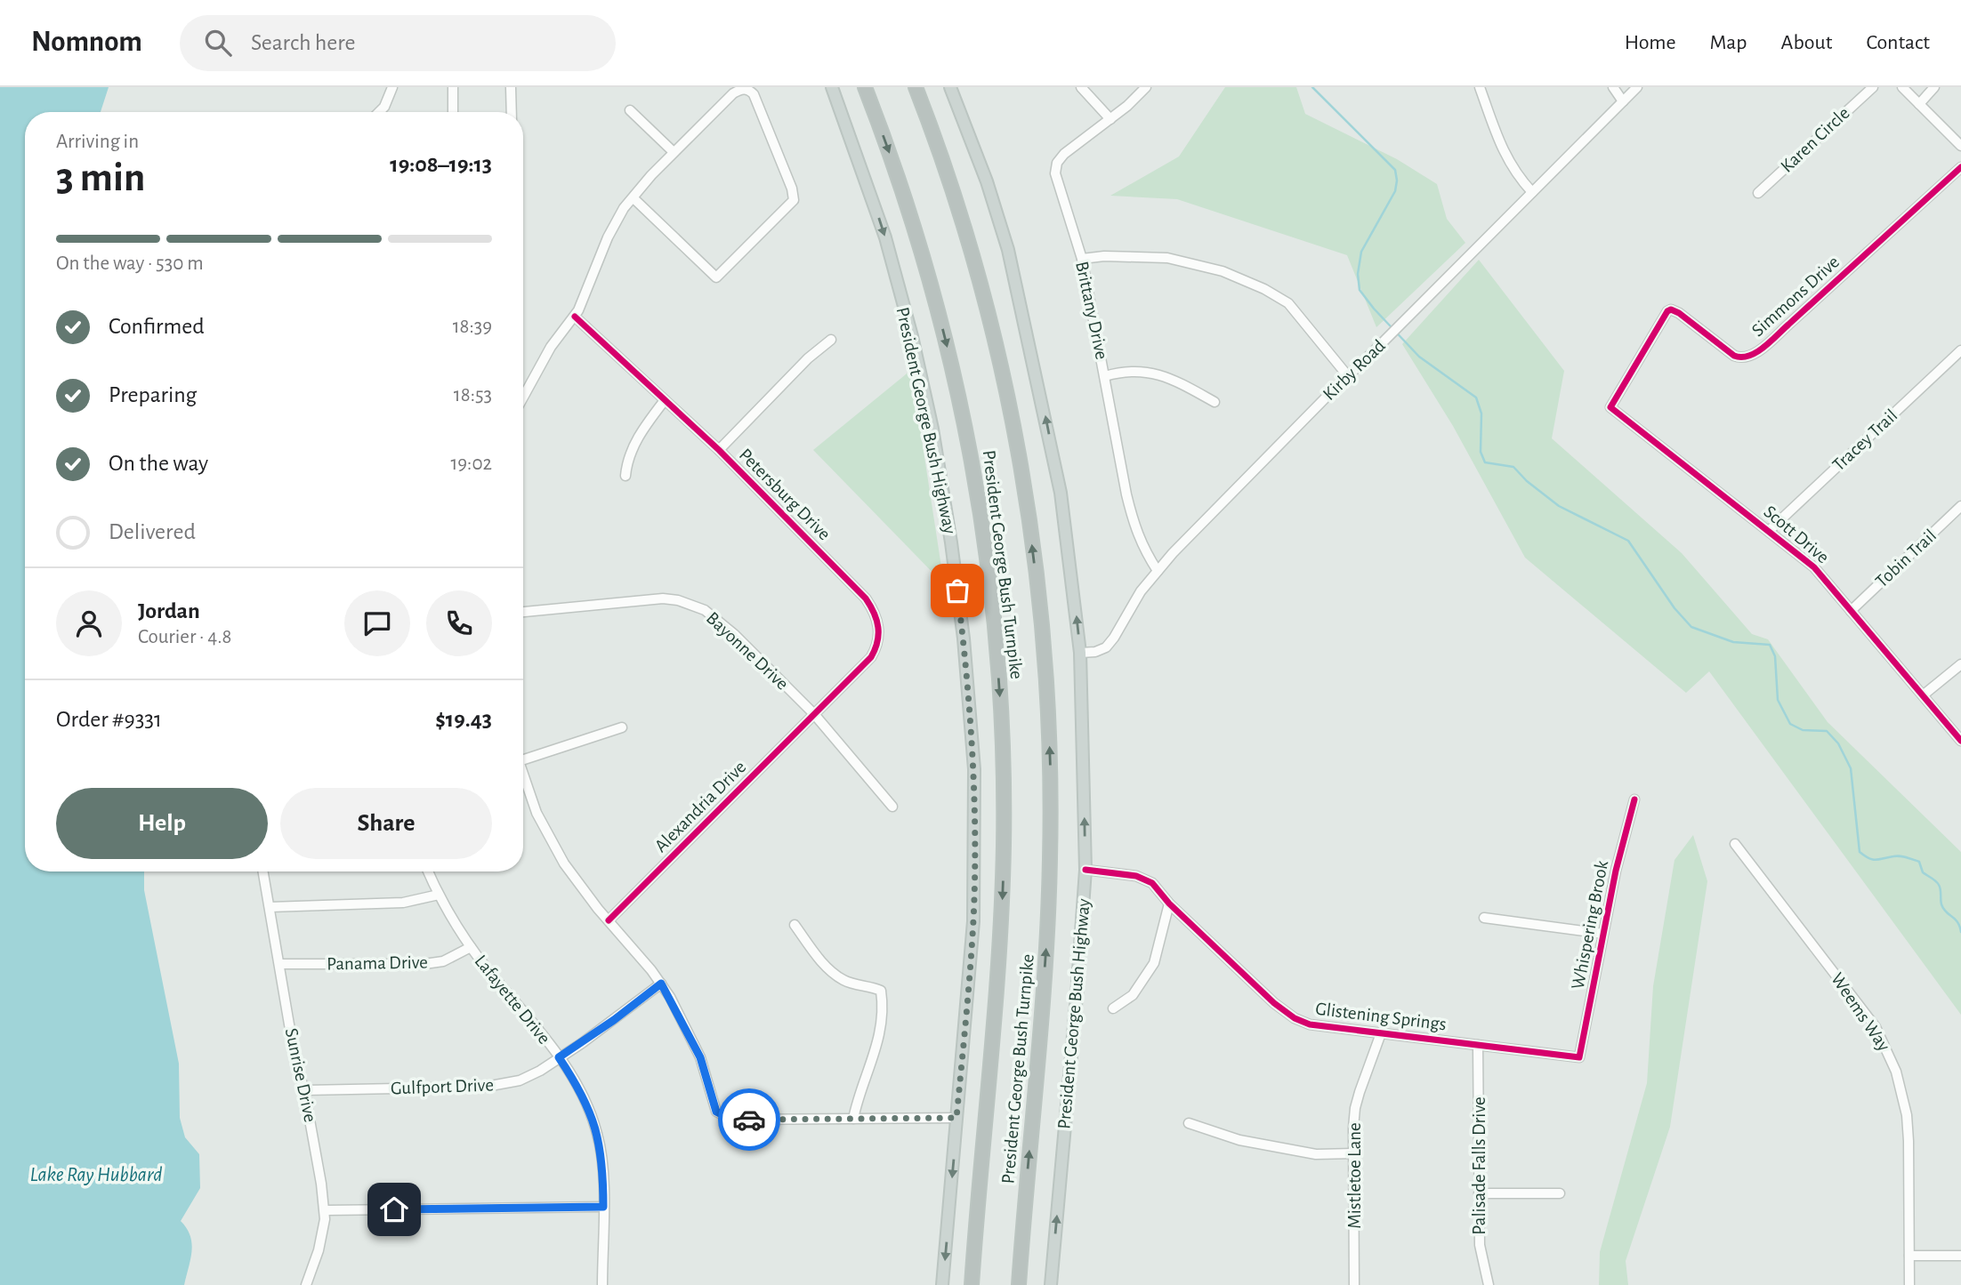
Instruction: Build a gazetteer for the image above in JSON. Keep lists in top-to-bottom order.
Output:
{
  "streets": {
    "highway": ["President George Bush Turnpike"],
    "main road": ["President George Bush Highway"],
    "street": [
      "Karen Circle",
      "Simmons Drive",
      "Brittany Drive",
      "Kirby Road",
      "Tracey Trail",
      "Petersburg Drive",
      "Scott Drive",
      "Tobin Trail",
      "Bayonne Drive",
      "Alexandria Drive",
      "Whispering Brook",
      "Panama Drive",
      "Lafayette Drive",
      "Weems Way",
      "Glistening Springs",
      "Sunrise Drive",
      "Gulfport Drive",
      "Palisade Falls Drive",
      "Mistletoe Lane"
    ]
  },
  "crossings": [
    ["Simmons Drive", "Scott Drive"],
    ["Brittany Drive", "Kirby Road"],
    ["Kirby Road", "President George Bush Highway"],
    ["President George Bush Highway", "Glistening Springs"],
    ["Tracey Trail", "Scott Drive"],
    ["Petersburg Drive", "Bayonne Drive"],
    ["Petersburg Drive", "Alexandria Drive"],
    ["Scott Drive", "Tobin Trail"],
    ["Bayonne Drive", "Alexandria Drive"],
    ["Whispering Brook", "Glistening Springs"],
    ["Panama Drive", "Lafayette Drive"],
    ["Panama Drive", "Sunrise Drive"],
    ["Lafayette Drive", "Gulfport Drive"],
    ["Glistening Springs", "Palisade Falls Drive"],
    ["Glistening Springs", "Mistletoe Lane"],
    ["Sunrise Drive", "Gulfport Drive"]
  ],
  "water": ["Lake Ray Hubbard"],
  "page": {
    "header": "Nomnom",
    "search": "Search here",
    "nav": [
      "Home",
      "Map",
      "About",
      "Contact"
    ],
    "heading": ["3 min", "Arriving in", "19:08–19:13"],
    "panel": [
      "Jordan",
      "Courier · 4.8",
      "Order #9331",
      "$19.43"
    ],
    "bar": "On the way · 530 m",
    "list": [
      ["Confirmed", "18:39"],
      ["Preparing", "18:53"],
      ["On the way", "19:02"],
      "Delivered"
    ],
    "buttons": ["Help", "Share"]
  }
}
